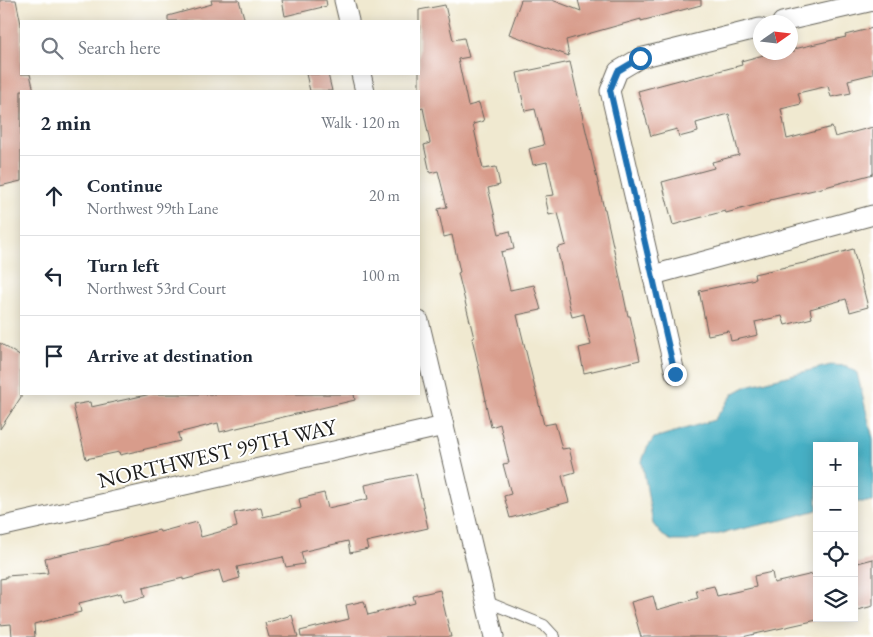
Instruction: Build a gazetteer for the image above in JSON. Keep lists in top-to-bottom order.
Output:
{
  "streets": {
    "street": ["NORTHWEST 99TH WAY"]
  },
  "north": "right",
  "page": {
    "search": "Search here",
    "heading": ["2 min", "Walk · 120 m"],
    "list": [
      ["Continue", "Northwest 99th Lane", "20 m"],
      ["Turn left", "Northwest 53rd Court", "100 m"],
      "Arrive at destination"
    ],
    "map_buttons": ["+", "−"]
  }
}
